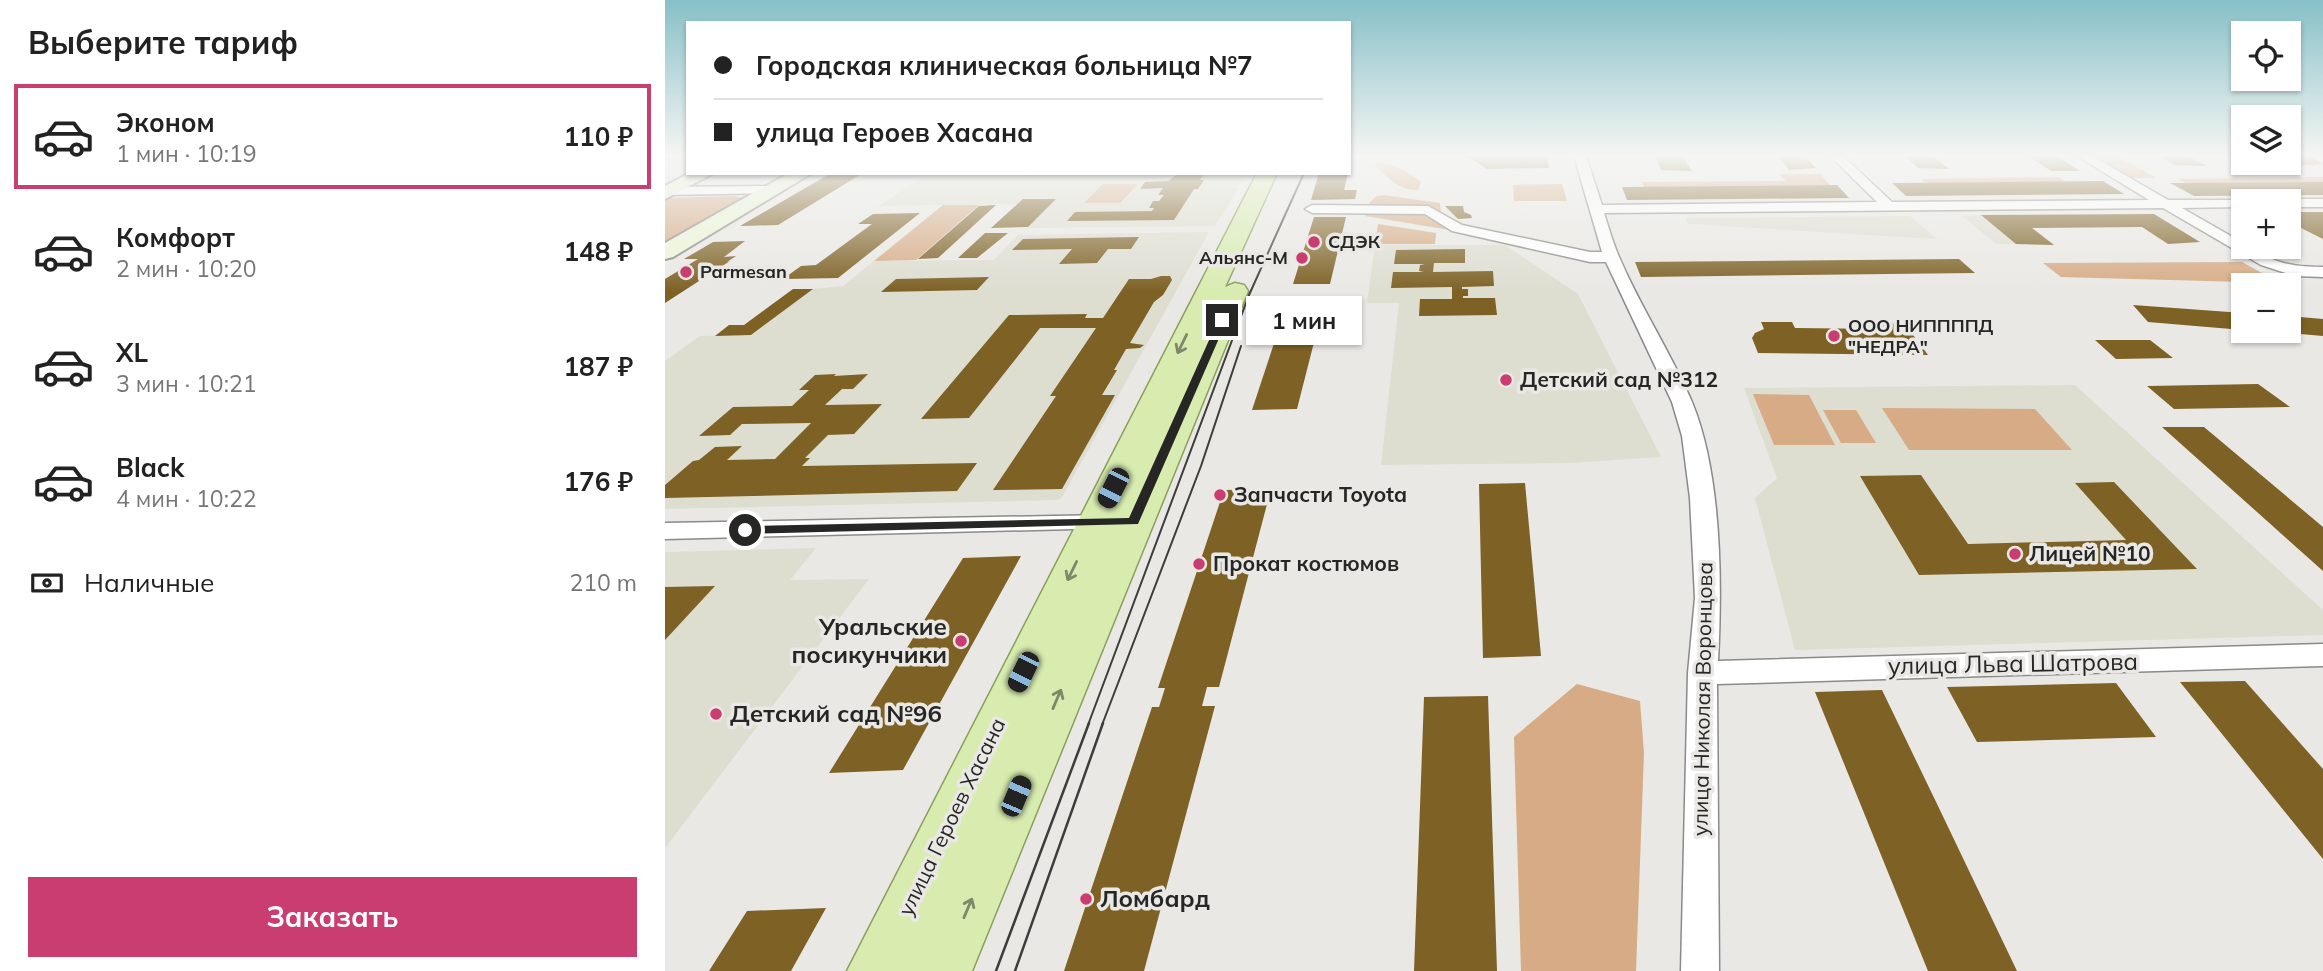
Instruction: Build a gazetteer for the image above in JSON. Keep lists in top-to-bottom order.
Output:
{
  "streets": {
    "main road": ["улица Героев Хасана"],
    "street": ["улица Льва Шатрова", "улица Николая Воронцова"]
  },
  "crossings": [
    ["улица Льва Шатрова", "улица Николая Воронцова"]
  ],
  "places": [
    "СДЭК",
    "Альянс-М",
    "Parmesan",
    "ООО НИППППД \"НЕДРА\"",
    "Детский сад №312",
    "Запчасти Toyota",
    "Лицей №10",
    "Прокат костюмов",
    "Уральские посикунчики",
    "Детский сад №96",
    "Ломбард"
  ],
  "page": {
    "heading": "Выберите тариф",
    "map_buttons": ["+", "−"],
    "banner": ["Городская клиническая больница №7", "улица Героев Хасана"],
    "list": [
      {
        "name": "Эконом",
        "note": "1 мин · 10:19",
        "value": "110 ₽"
      },
      {
        "name": "Комфорт",
        "note": "2 мин · 10:20",
        "value": "148 ₽"
      },
      {
        "name": "XL",
        "note": "3 мин · 10:21",
        "value": "187 ₽"
      },
      {
        "name": "Black",
        "note": "4 мин · 10:22",
        "value": "176 ₽"
      }
    ],
    "bubble": "1 мин",
    "pay": ["Наличные", "210 m"],
    "buttons": "Заказать"
  }
}
